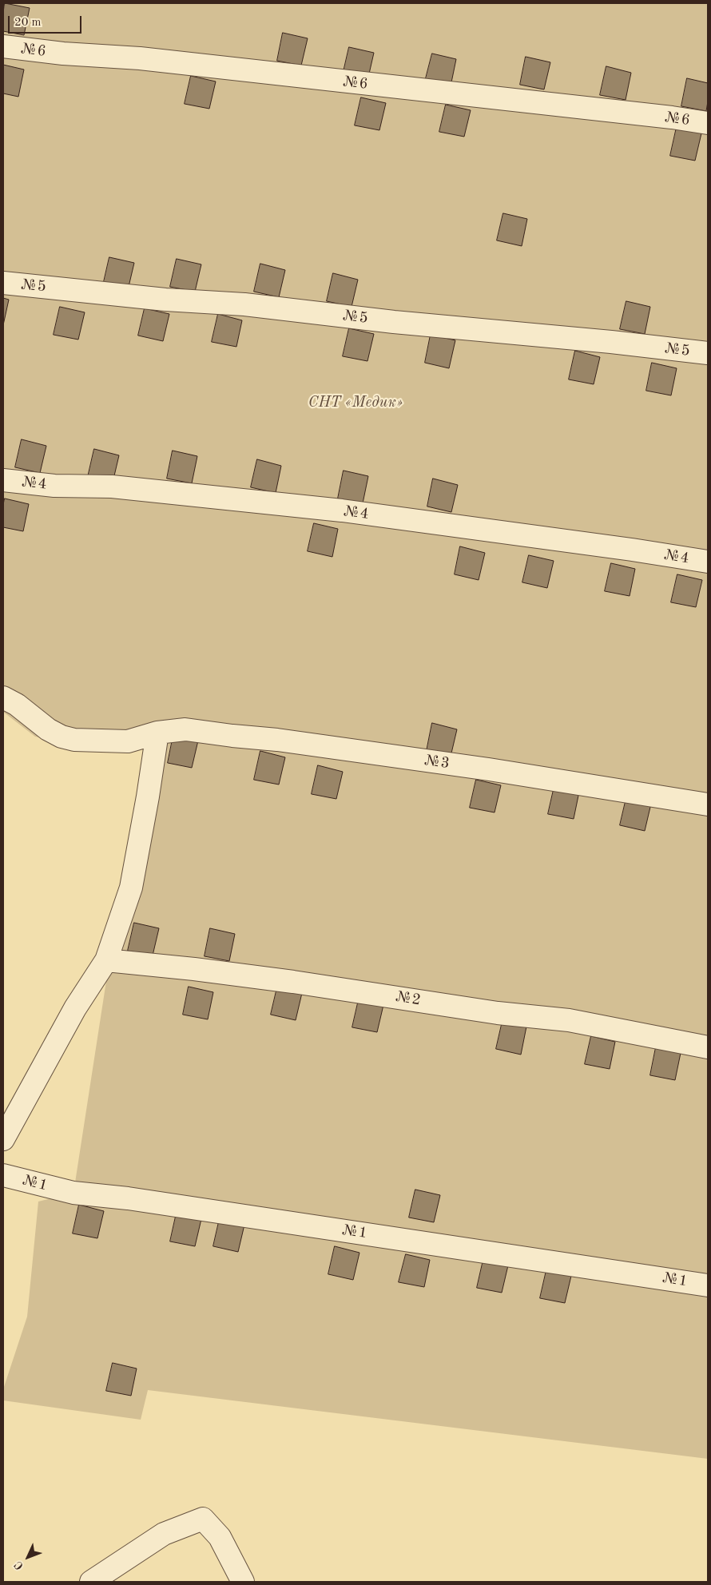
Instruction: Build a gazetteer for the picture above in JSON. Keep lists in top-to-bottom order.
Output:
{
  "streets": {
    "street": [
      "№6",
      "№5",
      "№4",
      "№3",
      "№2",
      "№1"
    ]
  },
  "parks": ["СНТ «Медик»"],
  "scale_bar": "20 m",
  "north": "bottom left"
}
